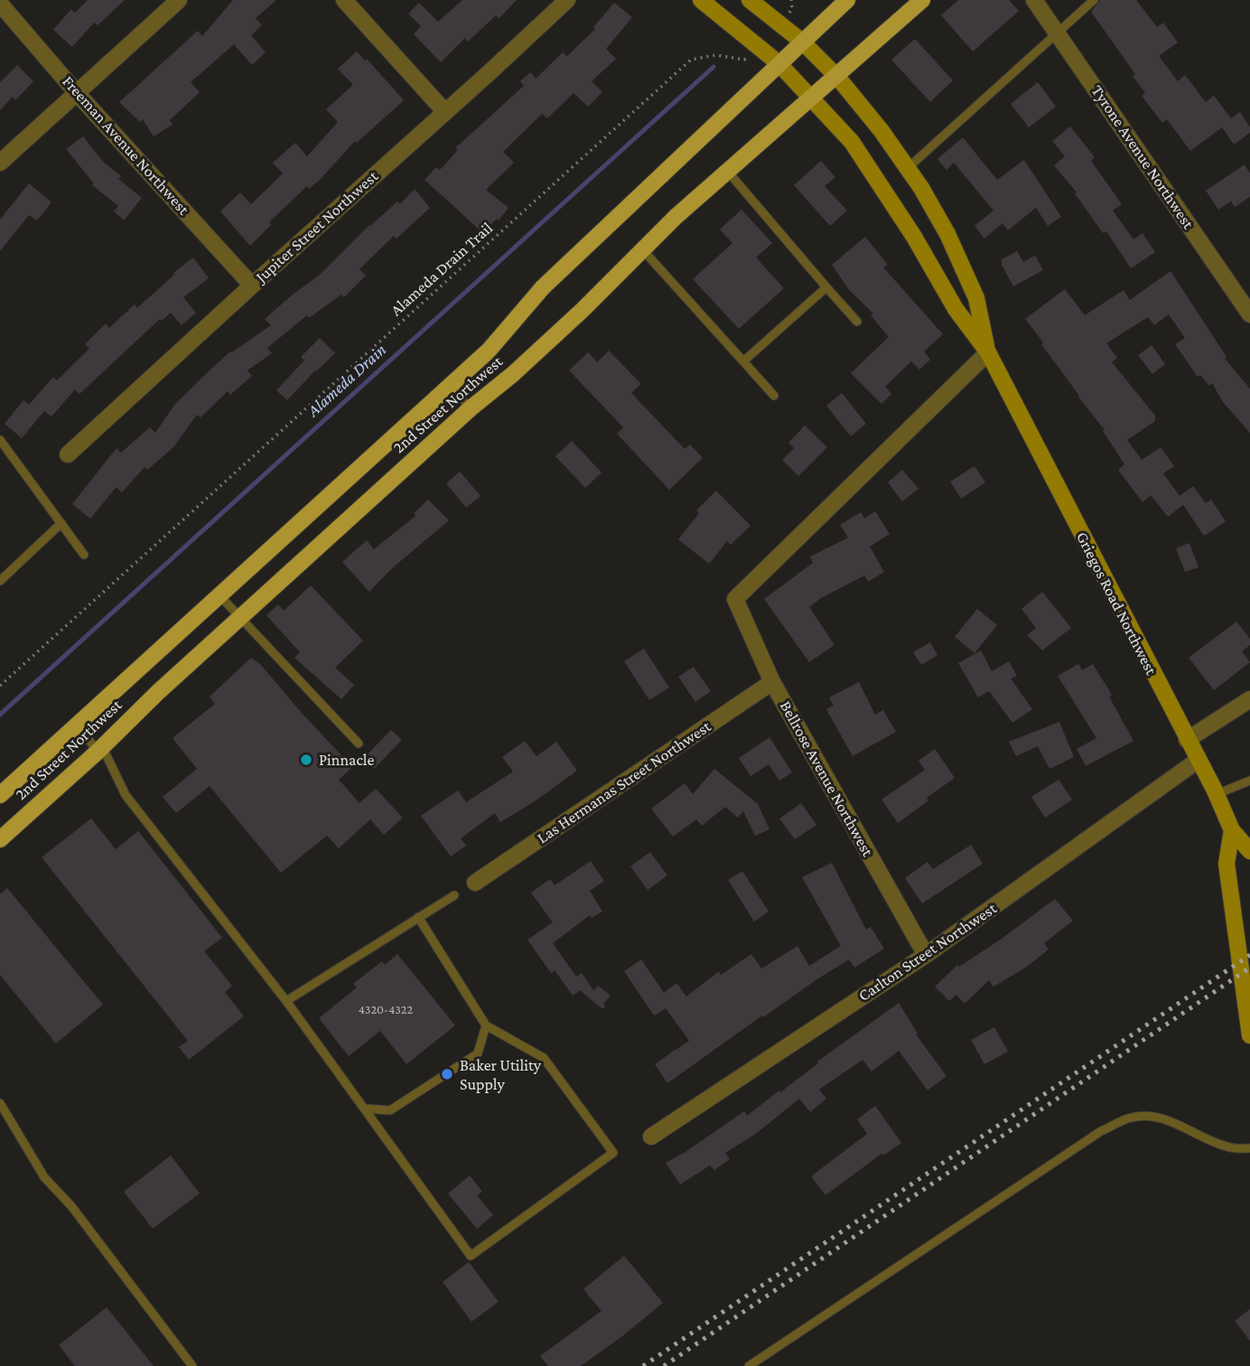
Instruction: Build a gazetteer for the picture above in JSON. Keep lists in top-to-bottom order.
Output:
{
  "streets": {
    "main road": ["2nd Street Northwest", "Griegos Road Northwest"],
    "street": [
      "Freeman Avenue Northwest",
      "Tyrone Avenue Northwest",
      "Jupiter Street Northwest",
      "Bellrose Avenue Northwest",
      "Las Hermanas Street Northwest",
      "Carlton Street Northwest"
    ],
    "path": ["Alameda Drain Trail"]
  },
  "crossings": [
    ["Freeman Avenue Northwest", "Jupiter Street Northwest"],
    ["2nd Street Northwest", "Griegos Road Northwest"],
    ["Griegos Road Northwest", "Bellrose Avenue Northwest"],
    ["Griegos Road Northwest", "Carlton Street Northwest"],
    ["Bellrose Avenue Northwest", "Las Hermanas Street Northwest"],
    ["Bellrose Avenue Northwest", "Carlton Street Northwest"]
  ],
  "water": ["Alameda Drain"],
  "places": ["Pinnacle", "Baker Utility Supply"],
  "house_numbers": ["4320-4322"]
}
